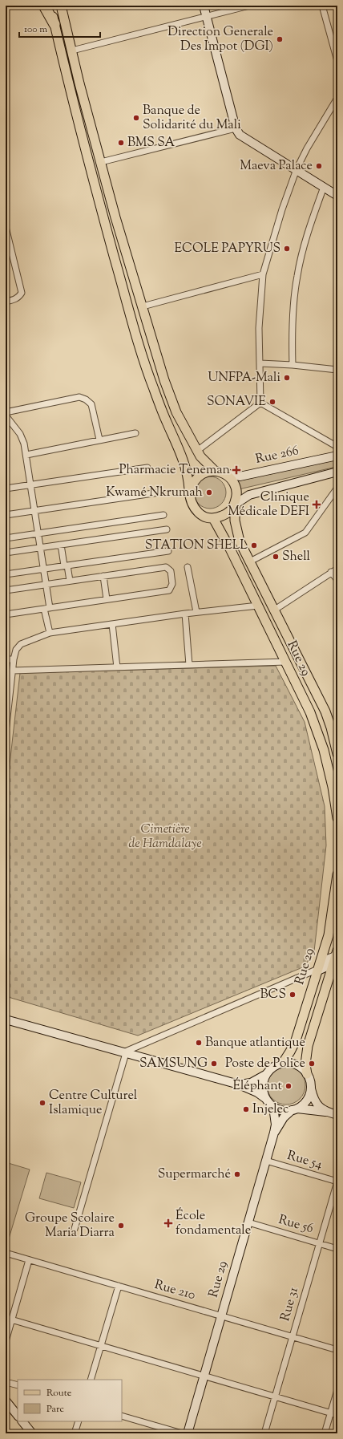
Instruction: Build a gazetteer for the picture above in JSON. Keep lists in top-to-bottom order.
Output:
{
  "streets": {
    "main road": ["Rue 266", "Rue 29"],
    "street": [
      "Rue 54",
      "Rue 56",
      "Rue 210",
      "Rue 31"
    ]
  },
  "crossings": [
    ["Rue 266", "Rue 29"],
    ["Rue 29", "Rue 54"],
    ["Rue 29", "Rue 56"],
    ["Rue 29", "Rue 210"],
    ["Rue 54", "Rue 31"],
    ["Rue 56", "Rue 31"],
    ["Rue 210", "Rue 31"]
  ],
  "parks": ["Cimetière de Hamdalaye"],
  "places": {
    "other": [
      "Direction Generale Des Impot (DGI)",
      "Banque de Solidarité du Mali",
      "BMS SA",
      "Maeva Palace",
      "ECOLE PAPYRUS",
      "UNFPA-Mali",
      "SONAVIE",
      "Kwamé Nkrumah",
      "STATION SHELL",
      "Shell",
      "BCS",
      "Banque atlantique",
      "SAMSUNG",
      "Poste de Police",
      "Éléphant",
      "Centre Culturel Islamique",
      "Injelec",
      "Supermarché",
      "Groupe Scolaire Maria Diarra"
    ],
    "health": ["Pharmacie Teneman", "Clinique Médicale DEFI", "École fondamentale"]
  },
  "legend": ["Route", "Parc"],
  "scale_bar": "100 m"
}
